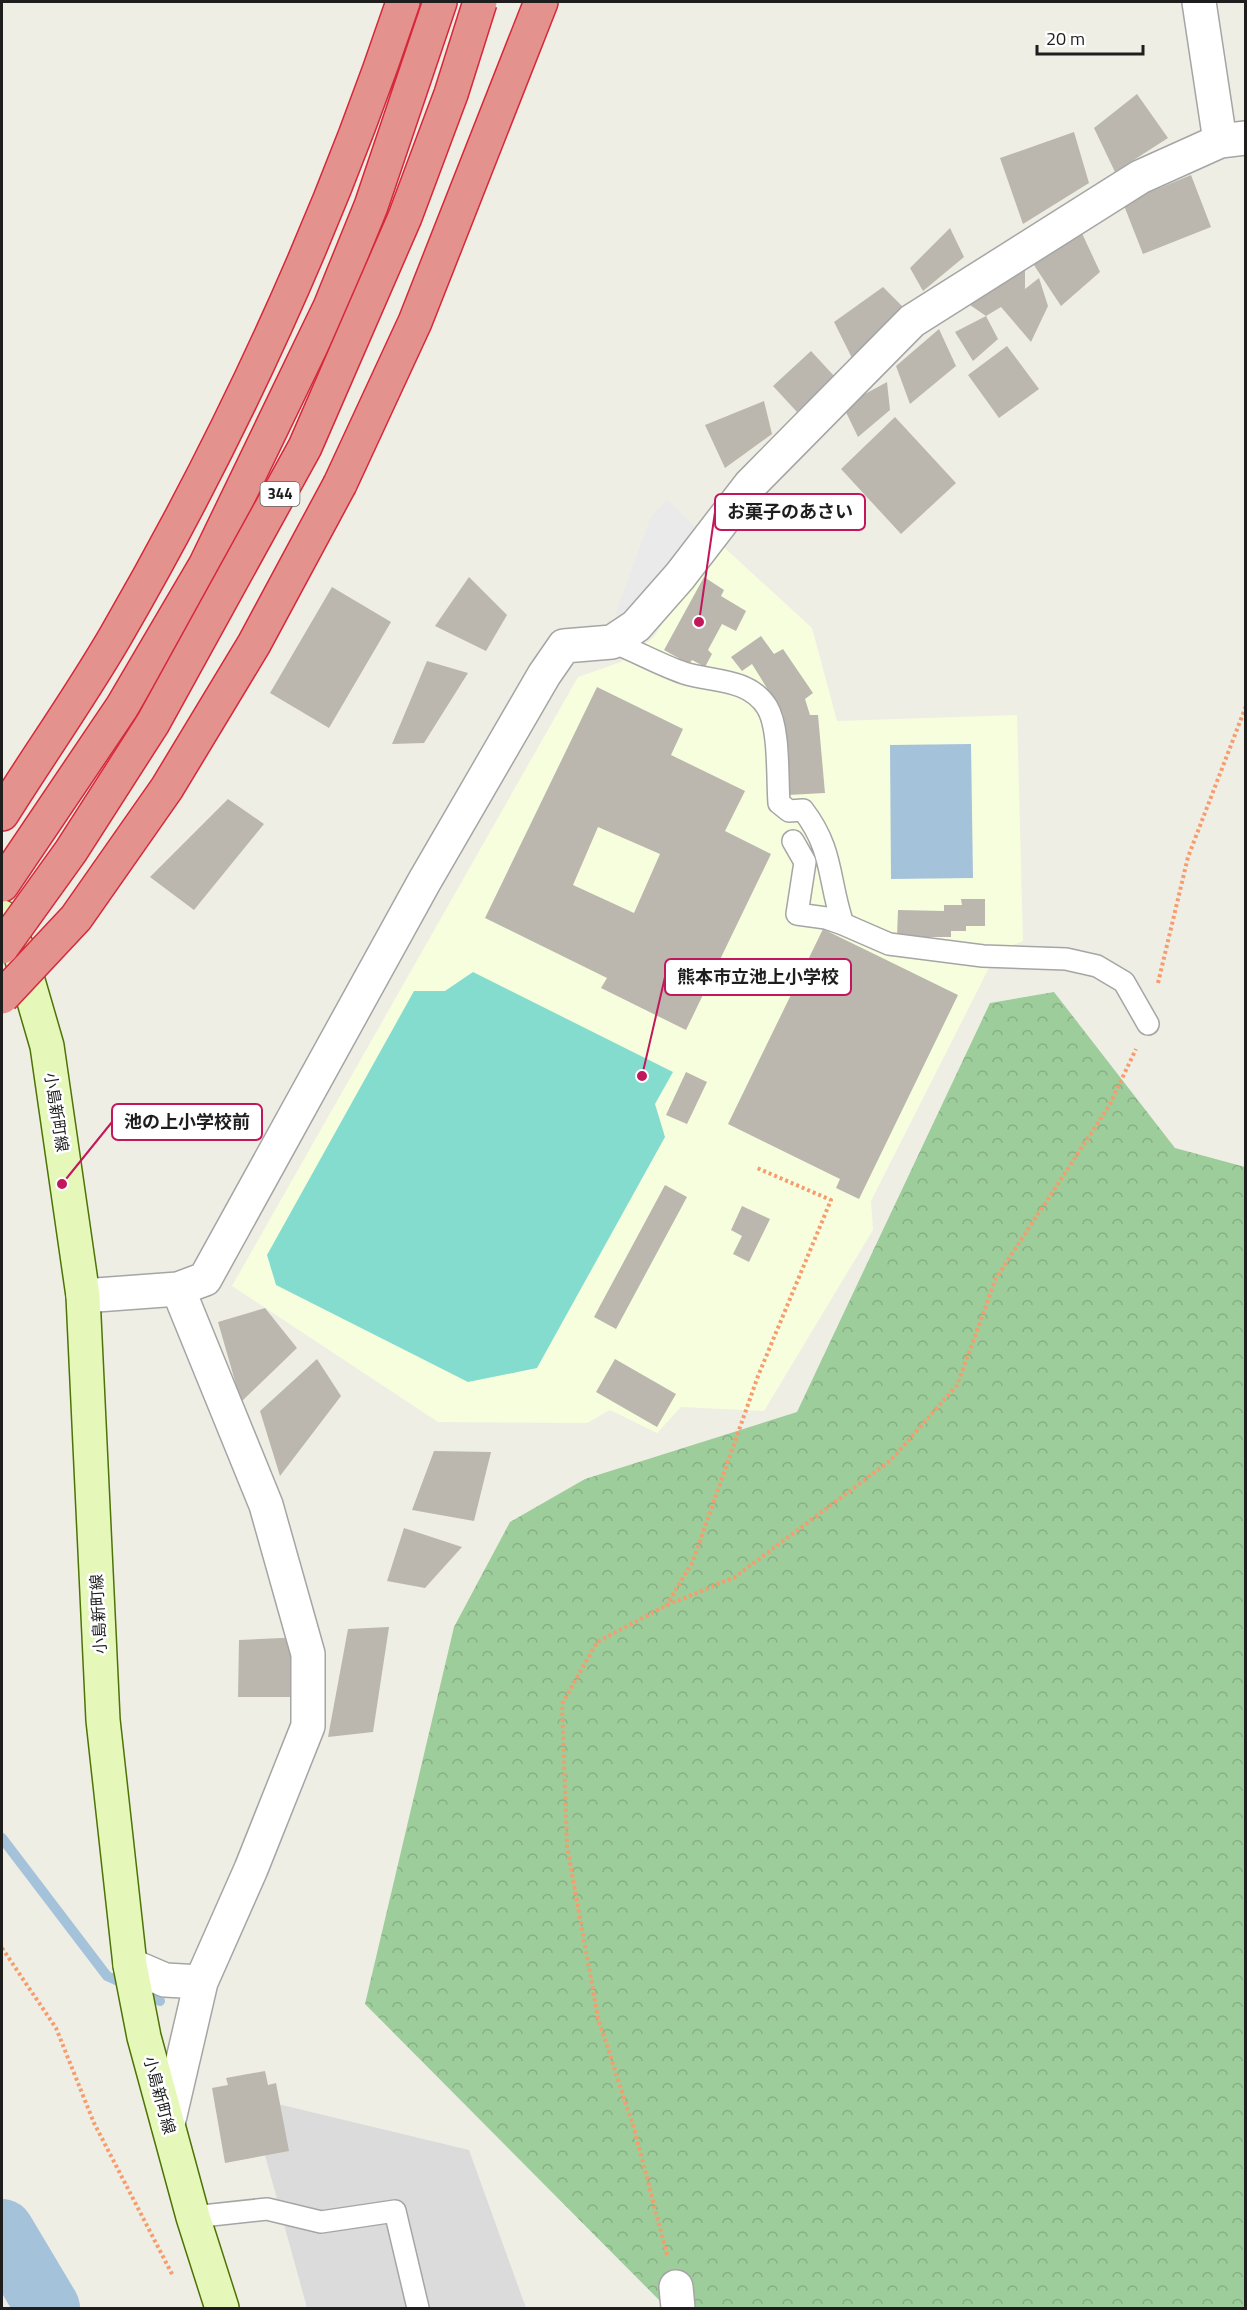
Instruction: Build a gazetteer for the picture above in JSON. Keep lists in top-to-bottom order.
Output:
{
  "streets": {
    "highway": ["344"],
    "main road": ["小島新町線"]
  },
  "places": ["お菓子のあさい", "熊本市立池上小学校", "池の上小学校前"],
  "scale_bar": "20 m"
}
